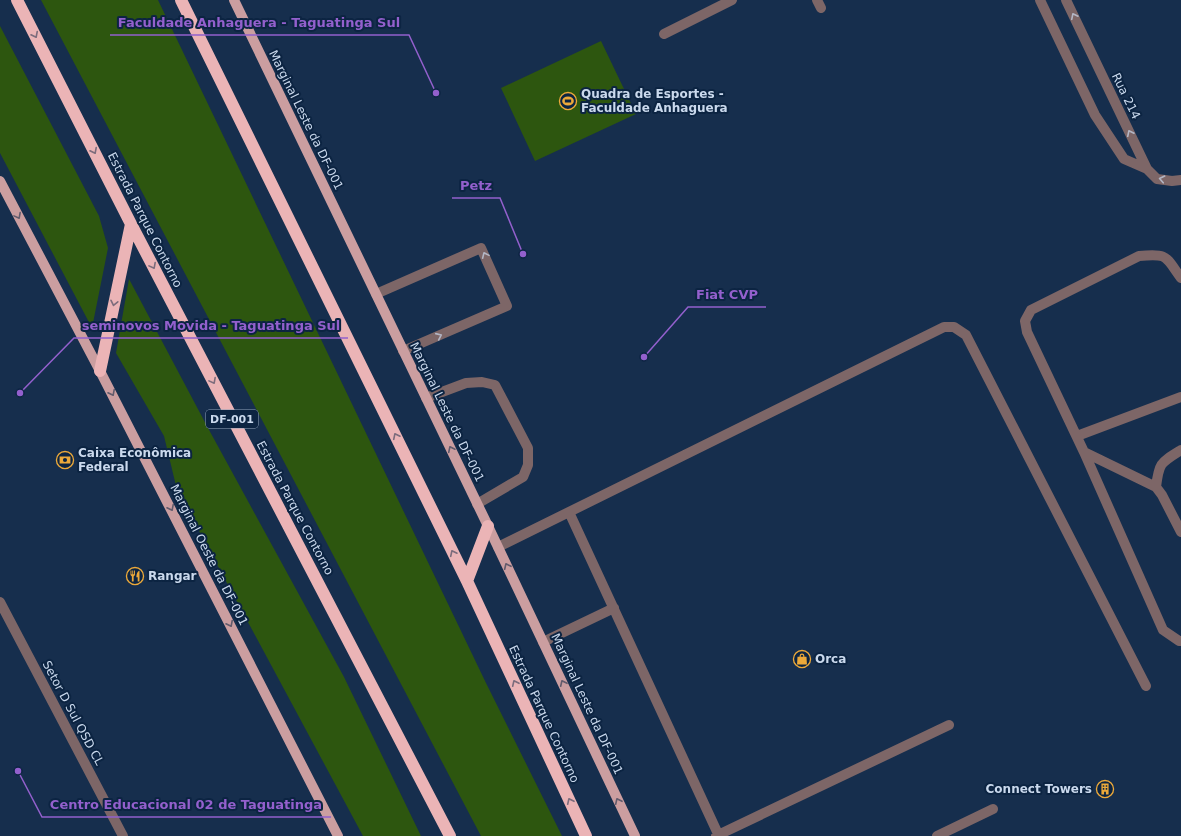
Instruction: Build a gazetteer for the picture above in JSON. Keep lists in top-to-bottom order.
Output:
{
  "streets": {
    "highway": ["Estrada Parque Contorno", "DF-001"],
    "main road": ["Marginal Leste da DF-001", "Marginal Oeste da DF-001"],
    "street": ["Rua 214", "Setor D Sul QSD CL"]
  },
  "one_way": ["Marginal Leste da DF-001", "Marginal Oeste da DF-001"],
  "places": {
    "other": [
      "Faculdade Anhaguera - Taguatinga Sul",
      "Petz",
      "Fiat CVP",
      "seminovos Movida - Taguatinga Sul",
      "Centro Educacional 02 de Taguatinga"
    ],
    "sports": ["Quadra de Esportes - Faculdade Anhaguera"],
    "bank": ["Caixa Econômica Federal"],
    "restaurant": ["Rangar"],
    "shop": ["Orca"],
    "building": ["Connect Towers"]
  }
}
